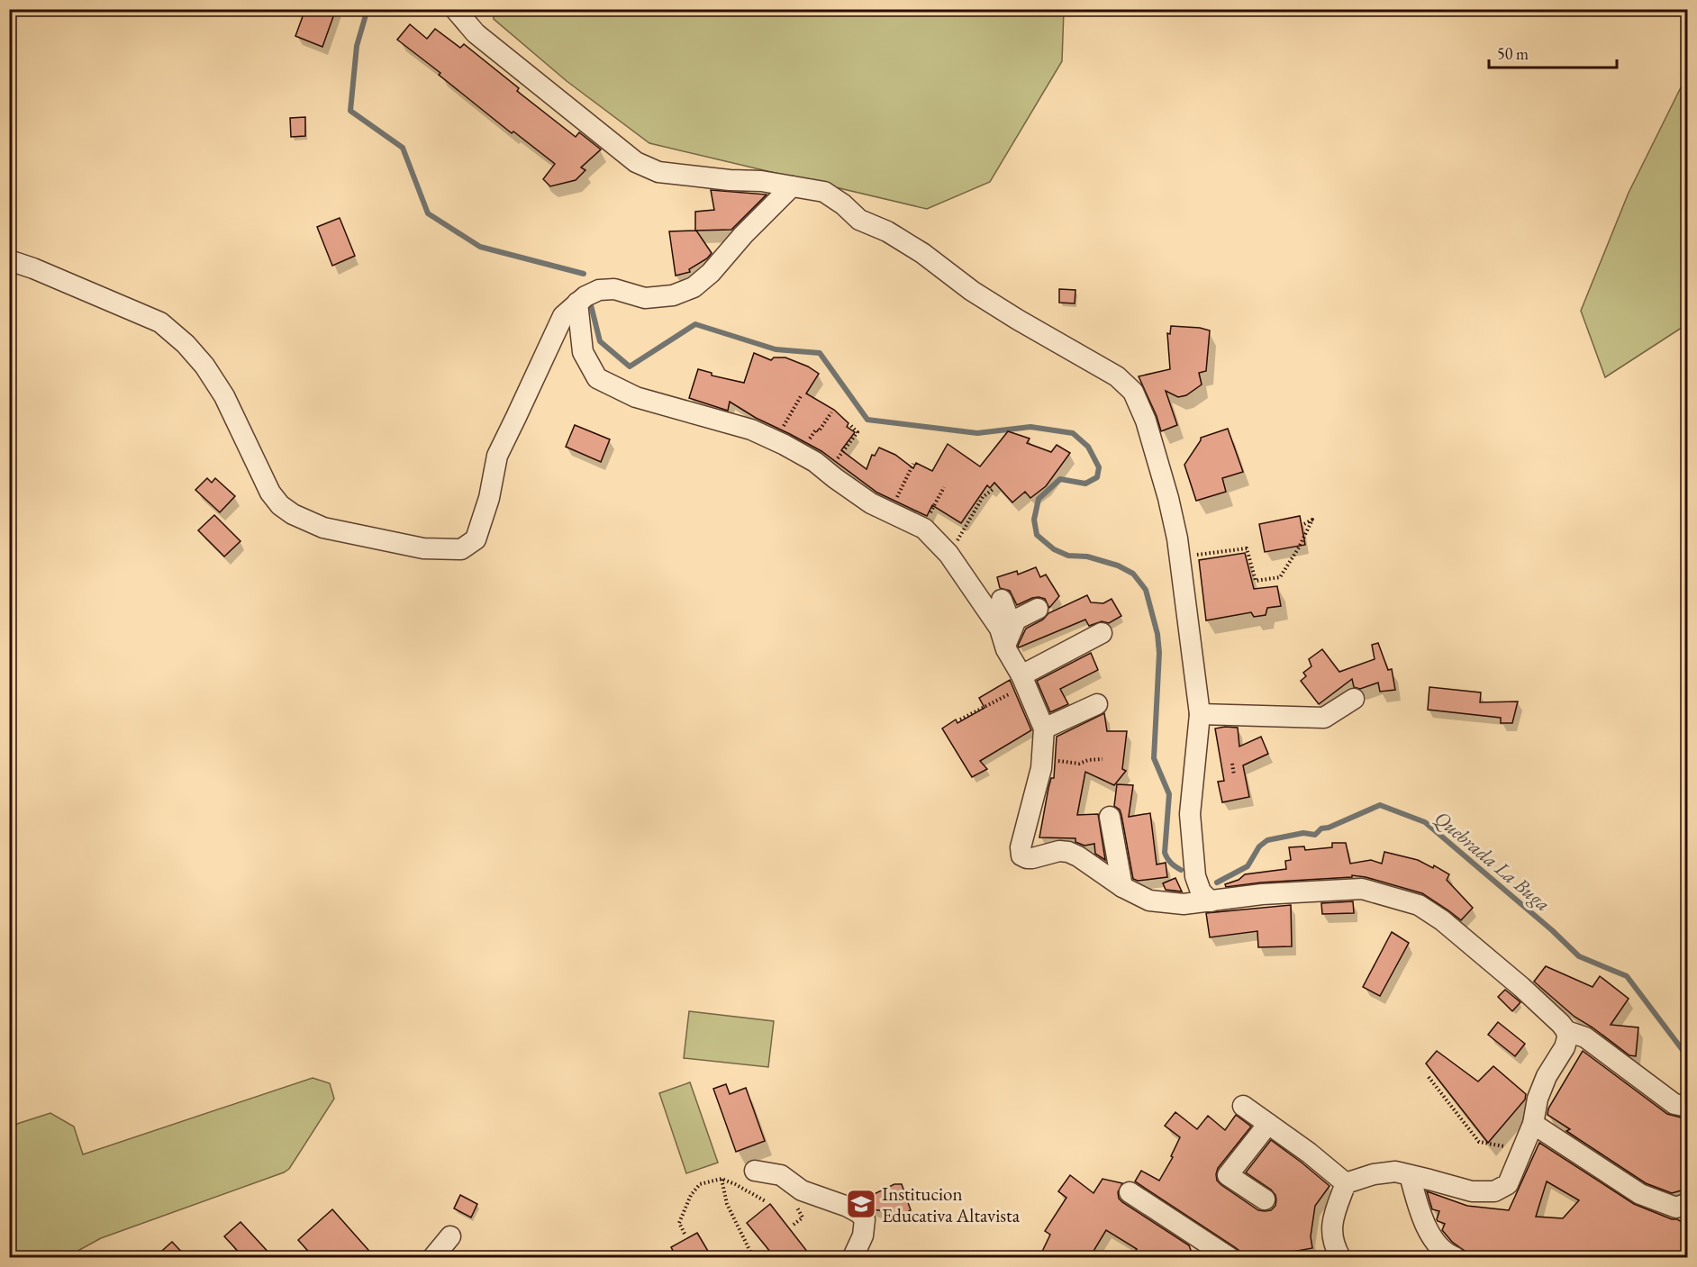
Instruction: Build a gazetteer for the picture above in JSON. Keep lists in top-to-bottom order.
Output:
{
  "water": ["Quebrada La Buga"],
  "places": {
    "school or university": ["Institucion Educativa Altavista"]
  },
  "scale_bar": "50 m"
}
